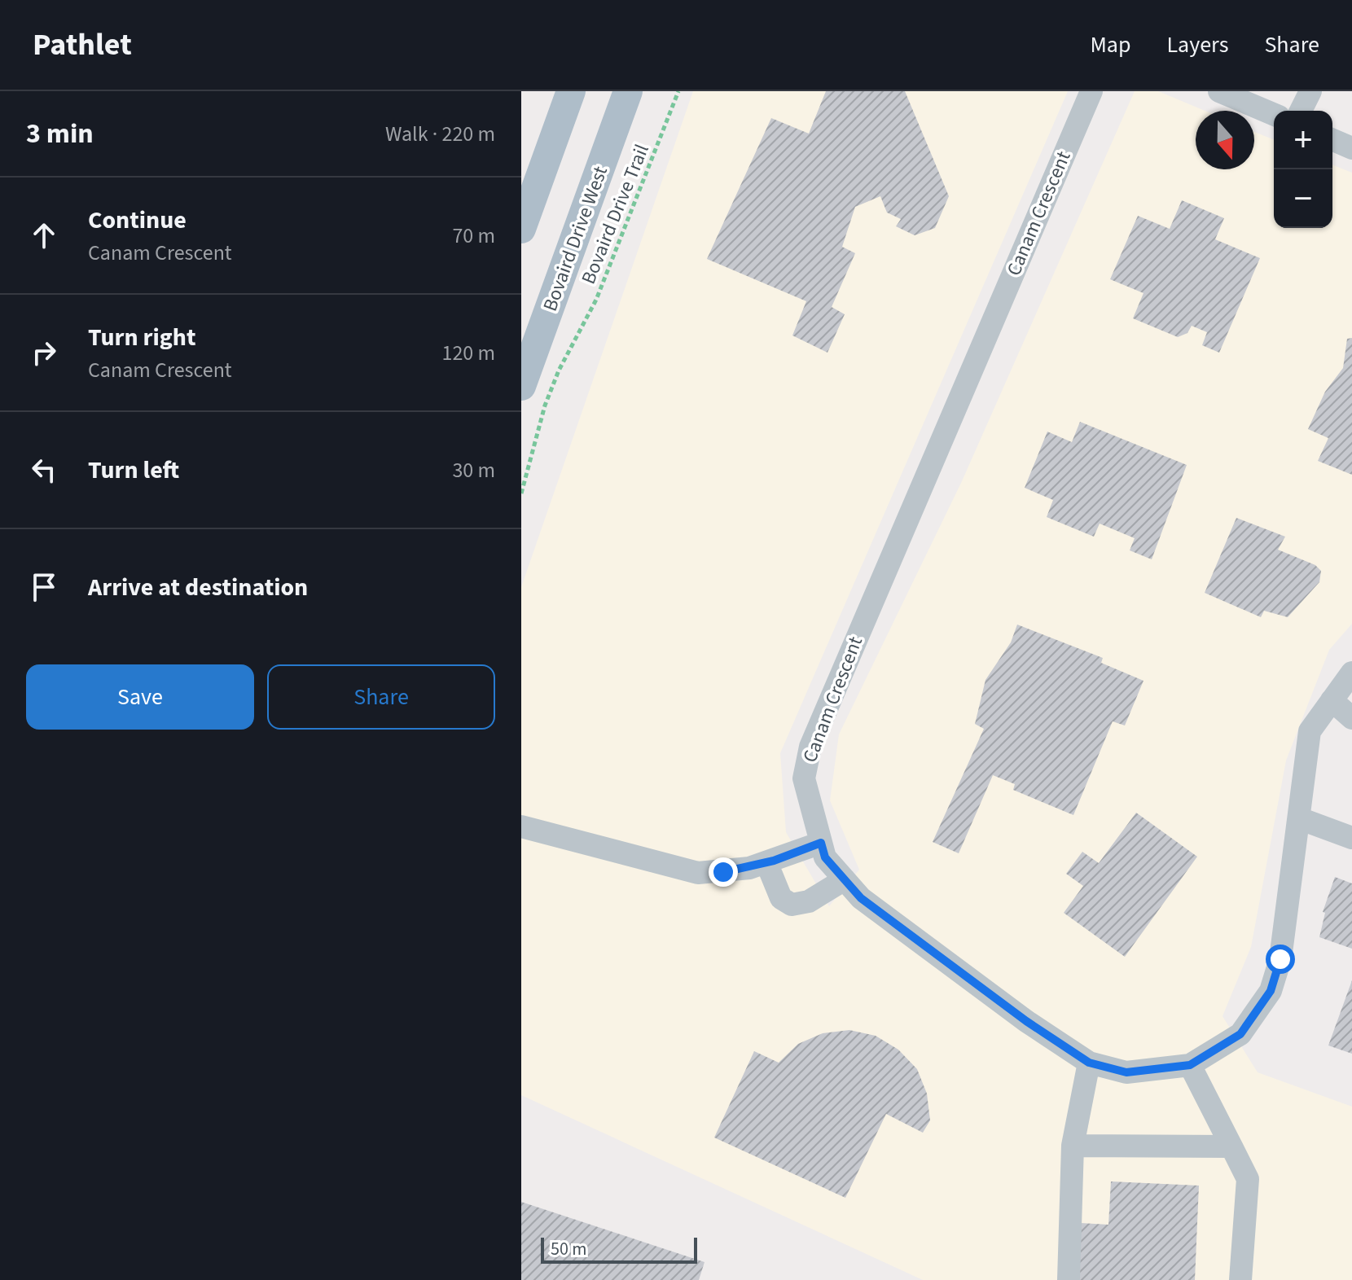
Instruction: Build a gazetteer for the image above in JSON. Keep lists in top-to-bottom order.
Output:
{
  "streets": {
    "main road": ["Bovaird Drive West"],
    "street": ["Canam Crescent"],
    "path": ["Bovaird Drive Trail"]
  },
  "scale_bar": "50 m",
  "north": "bottom",
  "page": {
    "header": "Pathlet",
    "nav": ["Map", "Layers", "Share"],
    "heading": ["3 min", "Walk · 220 m"],
    "map_buttons": ["+", "−"],
    "list": [
      ["Continue", "Canam Crescent", "70 m"],
      ["Turn right", "Canam Crescent", "120 m"],
      ["Turn left", "30 m"],
      "Arrive at destination"
    ],
    "buttons": ["Save", "Share"],
    "scale": "50 m"
  }
}
